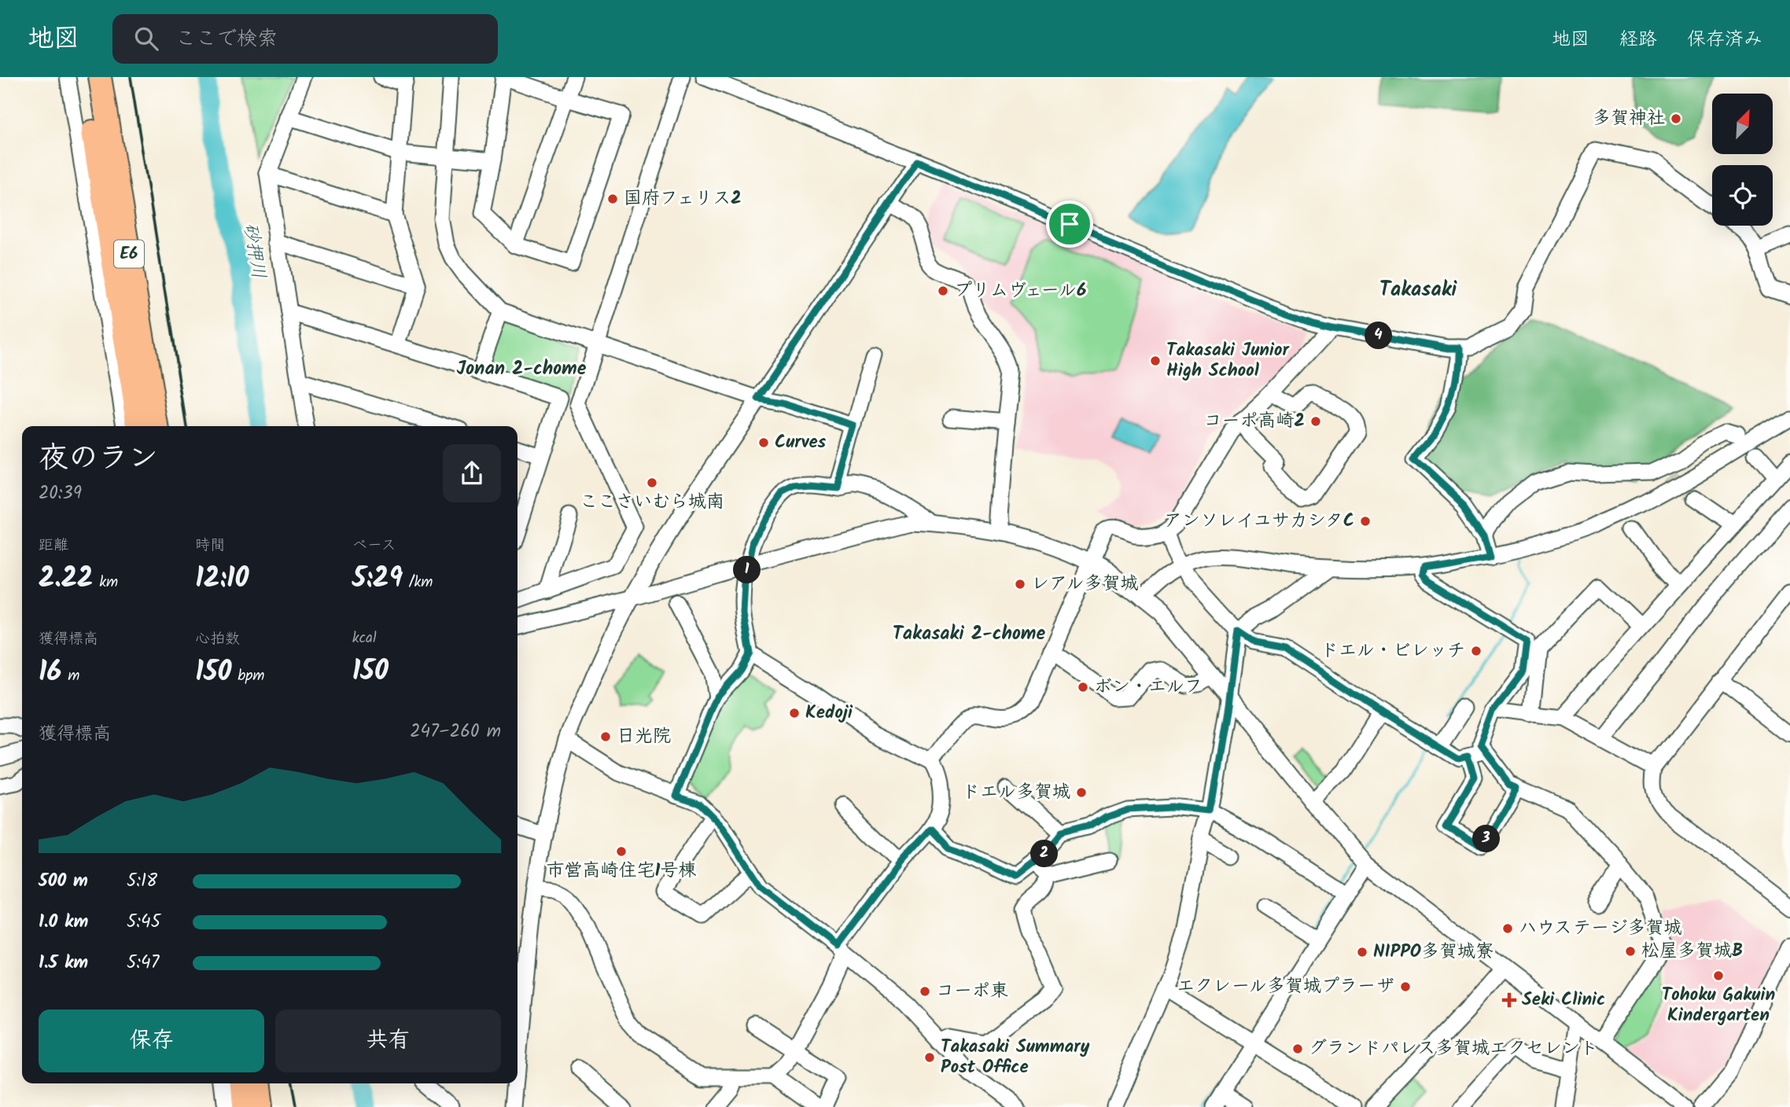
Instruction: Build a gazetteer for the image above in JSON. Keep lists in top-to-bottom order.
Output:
{
  "streets": {
    "highway": ["E6"]
  },
  "districts": ["Takasaki", "Jonan 2-chome", "Takasaki 2-chome"],
  "water": ["砂押川"],
  "places": {
    "other": [
      "多賀神社",
      "国府フェリス2",
      "プリムヴェール6",
      "Takasaki Junior High School",
      "コーポ高崎2",
      "Curves",
      "ここさいむら城南",
      "アンソレイユサカシタC",
      "レアル多賀城",
      "ドエル・ビレッチ",
      "ボン・エルフ",
      "Kedoji",
      "日光院",
      "ドエル多賀城",
      "市営高崎住宅1号棟",
      "ハウステージ多賀城",
      "松屋多賀城B",
      "NIPPO多賀城寮",
      "Tohoku Gakuin Kindergarten",
      "エクレール多賀城プラーザ",
      "コーポ東",
      "グランドパレス多賀城エクセレント",
      "Takasaki Summary Post Office"
    ],
    "health": ["Seki Clinic"]
  },
  "north": "top right",
  "page": {
    "header": "地図",
    "search": "ここで検索",
    "nav": ["地図", "経路", "保存済み"],
    "pins": [
      "4",
      "1",
      "3",
      "2"
    ],
    "heading": ["夜のラン", "20:39"],
    "stats": [
      ["距離", "2.22 km"],
      ["時間", "12:10"],
      ["ペース", "5:29 /km"],
      ["獲得標高", "16 m"],
      ["心拍数", "150 bpm"],
      ["kcal", "150"]
    ],
    "chart": ["獲得標高", "247–260 m"],
    "list": [
      {
        "name": "500 m",
        "note": "5:18"
      },
      {
        "name": "1.0 km",
        "note": "5:45"
      },
      {
        "name": "1.5 km",
        "note": "5:47"
      }
    ],
    "buttons": ["保存", "共有"]
  }
}
